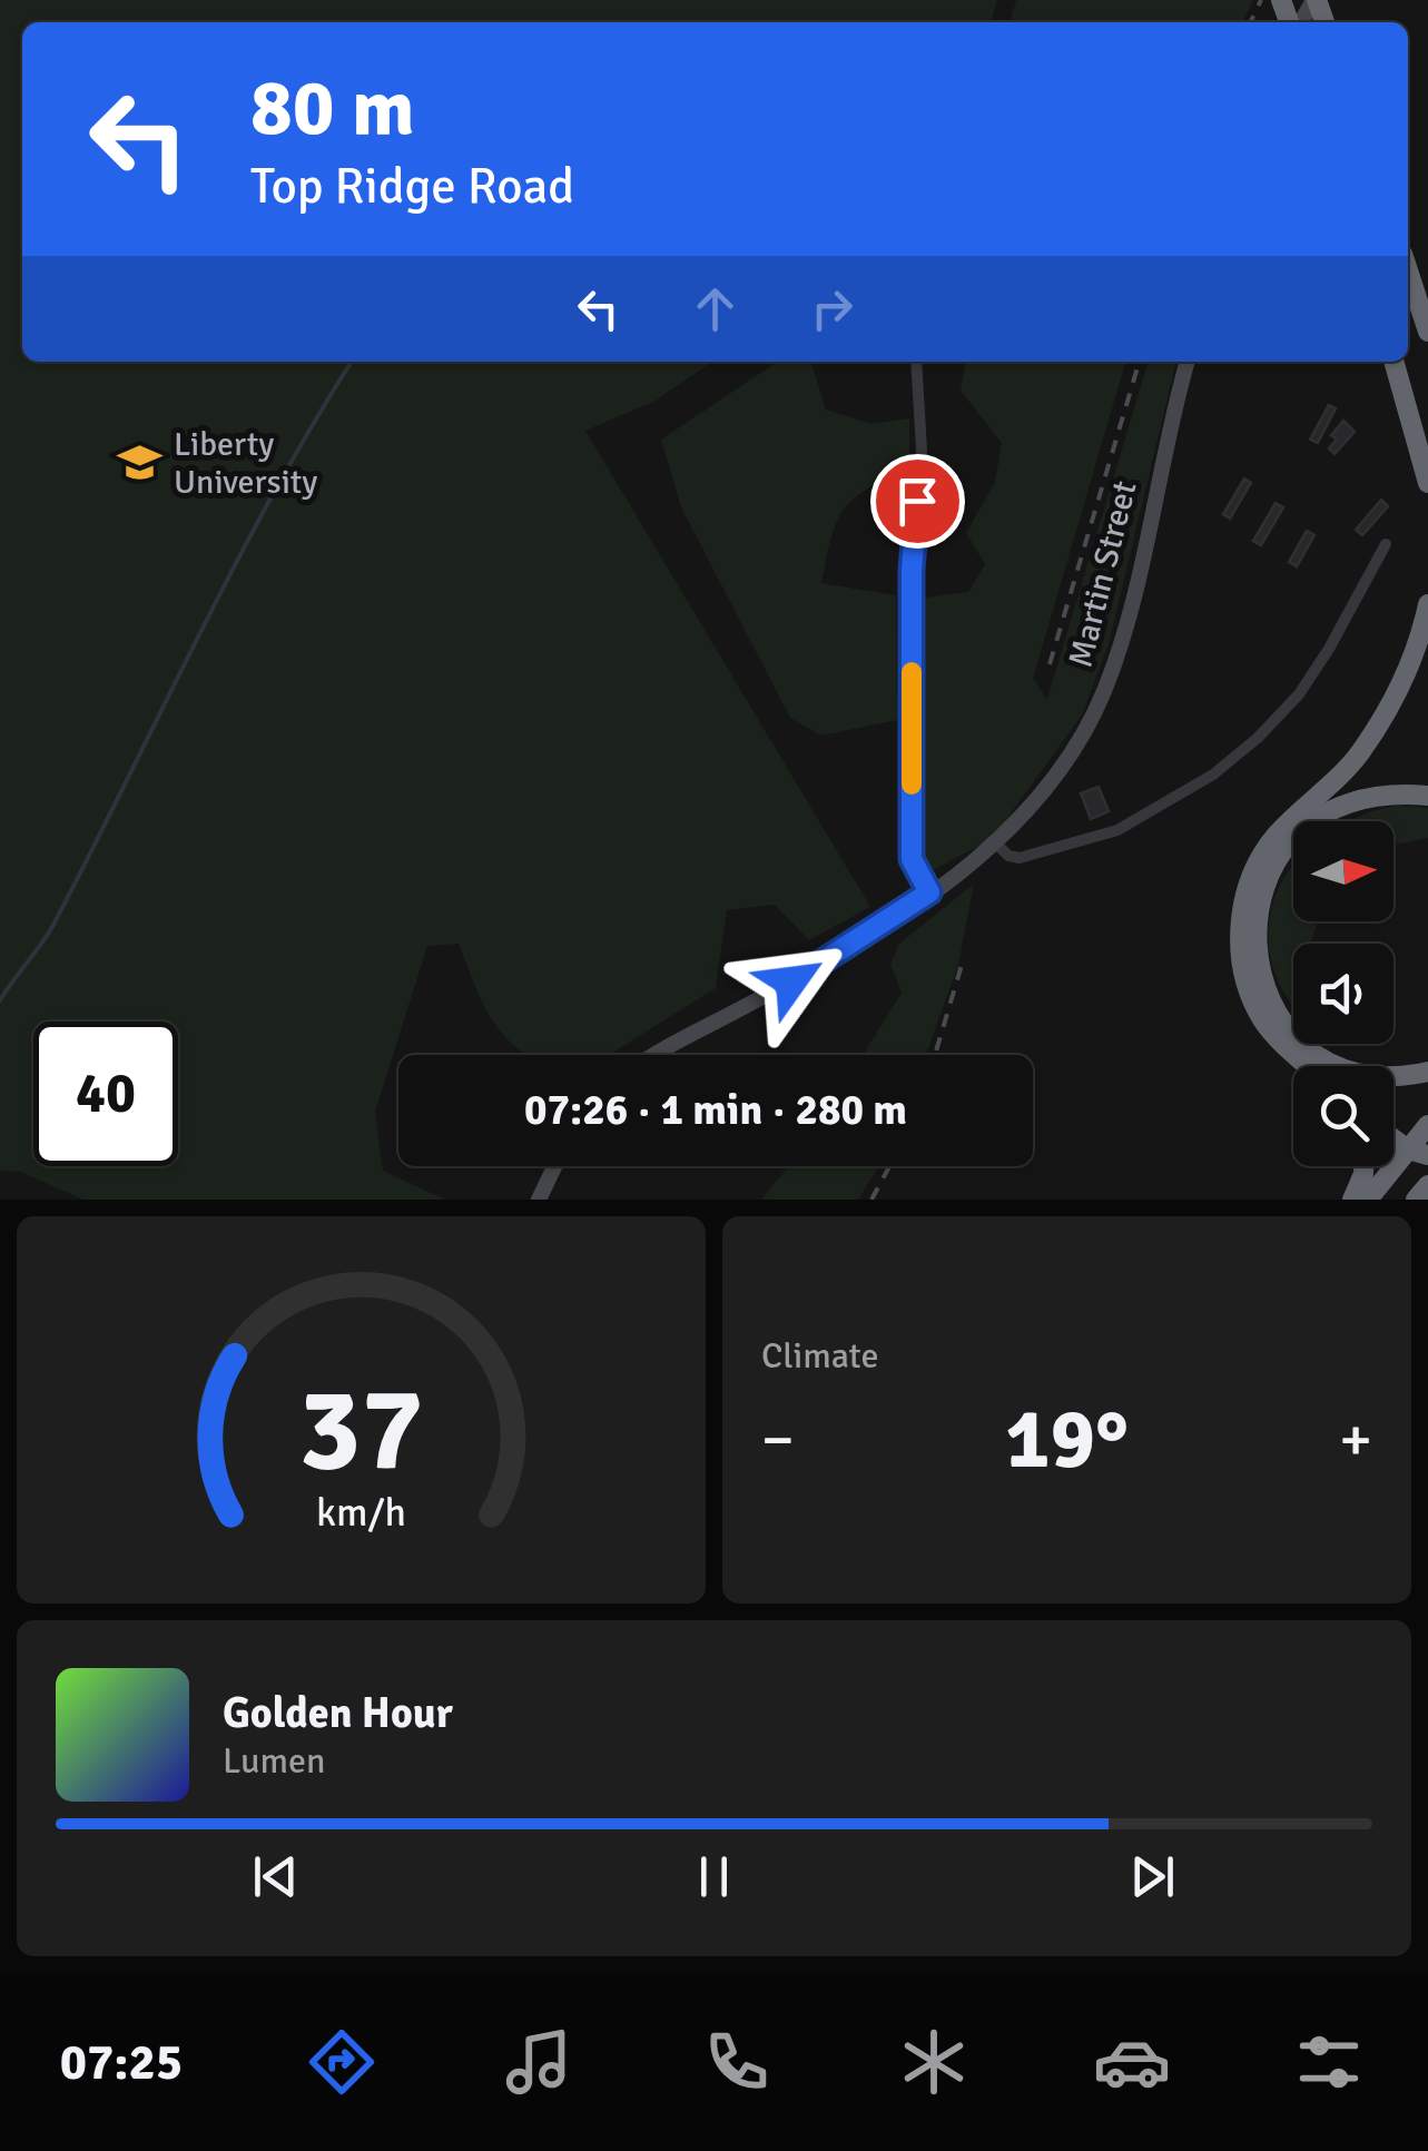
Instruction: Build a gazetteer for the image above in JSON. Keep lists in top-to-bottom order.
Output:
{
  "streets": {
    "street": ["Martin Street"]
  },
  "places": {
    "school or university": ["Liberty University"]
  },
  "north": "right",
  "page": {
    "turn": ["80 m", "Top Ridge Road"],
    "limit": "40",
    "trip": "07:26 · 1 min · 280 m",
    "tile": "Climate",
    "heat": ["−", "19°", "+"],
    "song": ["Golden Hour", "Lumen"],
    "tabs": "07:25",
    "gauge": ["37", "km/h"]
  }
}
